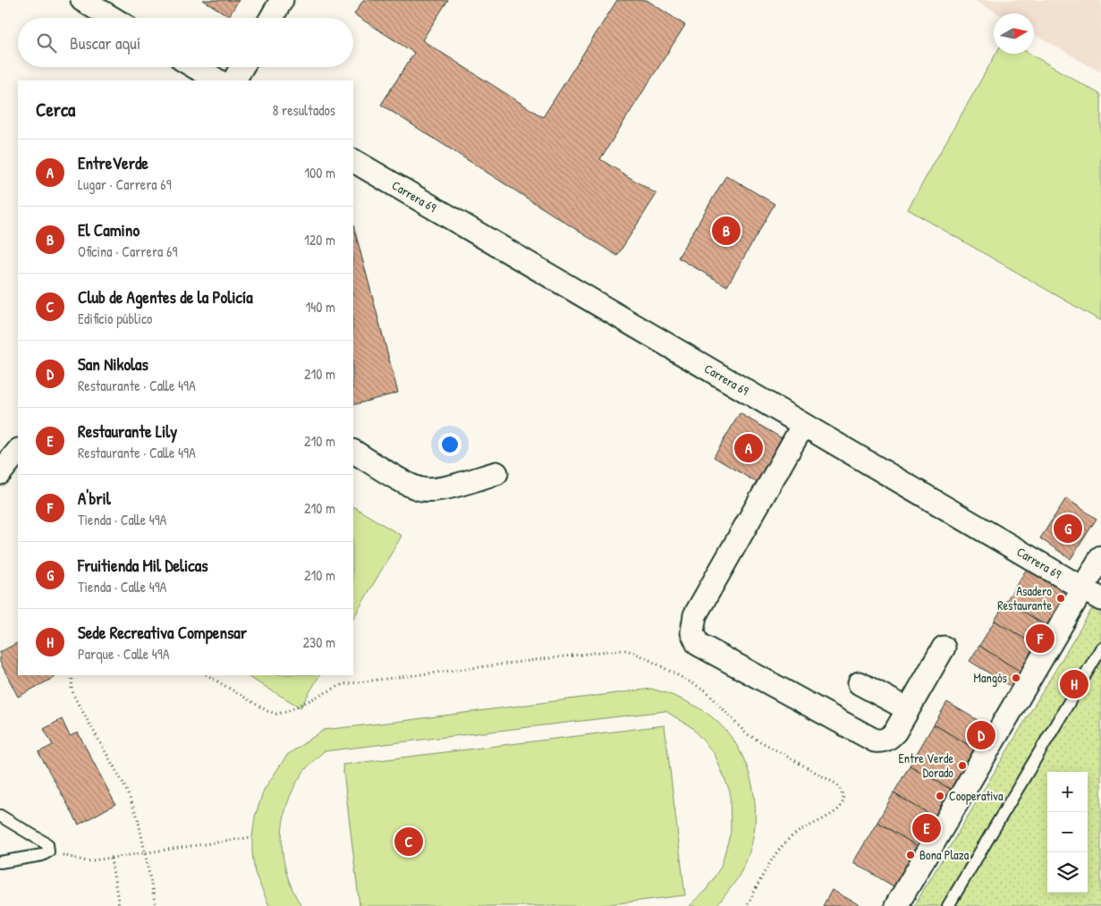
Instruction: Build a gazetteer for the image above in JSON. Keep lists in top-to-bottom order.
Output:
{
  "streets": {
    "street": ["Carrera 69"]
  },
  "places": [
    "Asadero Restaurante",
    "Mangós",
    "Entre Verde Dorado",
    "Cooperativa",
    "Bona Plaza"
  ],
  "north": "right",
  "page": {
    "search": "Buscar aquí",
    "heading": ["Cerca", "8 resultados"],
    "list": [
      {
        "mark": "A",
        "name": "EntreVerde",
        "note": "Lugar · Carrera 69",
        "value": "100 m"
      },
      {
        "mark": "B",
        "name": "El Camino",
        "note": "Oficina · Carrera 69",
        "value": "120 m"
      },
      {
        "mark": "C",
        "name": "Club de Agentes de la Policía",
        "note": "Edificio público",
        "value": "140 m"
      },
      {
        "mark": "D",
        "name": "San Nikolas",
        "note": "Restaurante · Calle 49A",
        "value": "210 m"
      },
      {
        "mark": "E",
        "name": "Restaurante Lily",
        "note": "Restaurante · Calle 49A",
        "value": "210 m"
      },
      {
        "mark": "F",
        "name": "A'bril",
        "note": "Tienda · Calle 49A",
        "value": "210 m"
      },
      {
        "mark": "G",
        "name": "Fruitienda Mil Delicas",
        "note": "Tienda · Calle 49A",
        "value": "210 m"
      },
      {
        "mark": "H",
        "name": "Sede Recreativa Compensar",
        "note": "Parque · Calle 49A",
        "value": "230 m"
      }
    ],
    "pins": [
      "B",
      "A",
      "G",
      "F",
      "H",
      "D",
      "E",
      "C"
    ],
    "map_buttons": ["+", "−"]
  }
}
